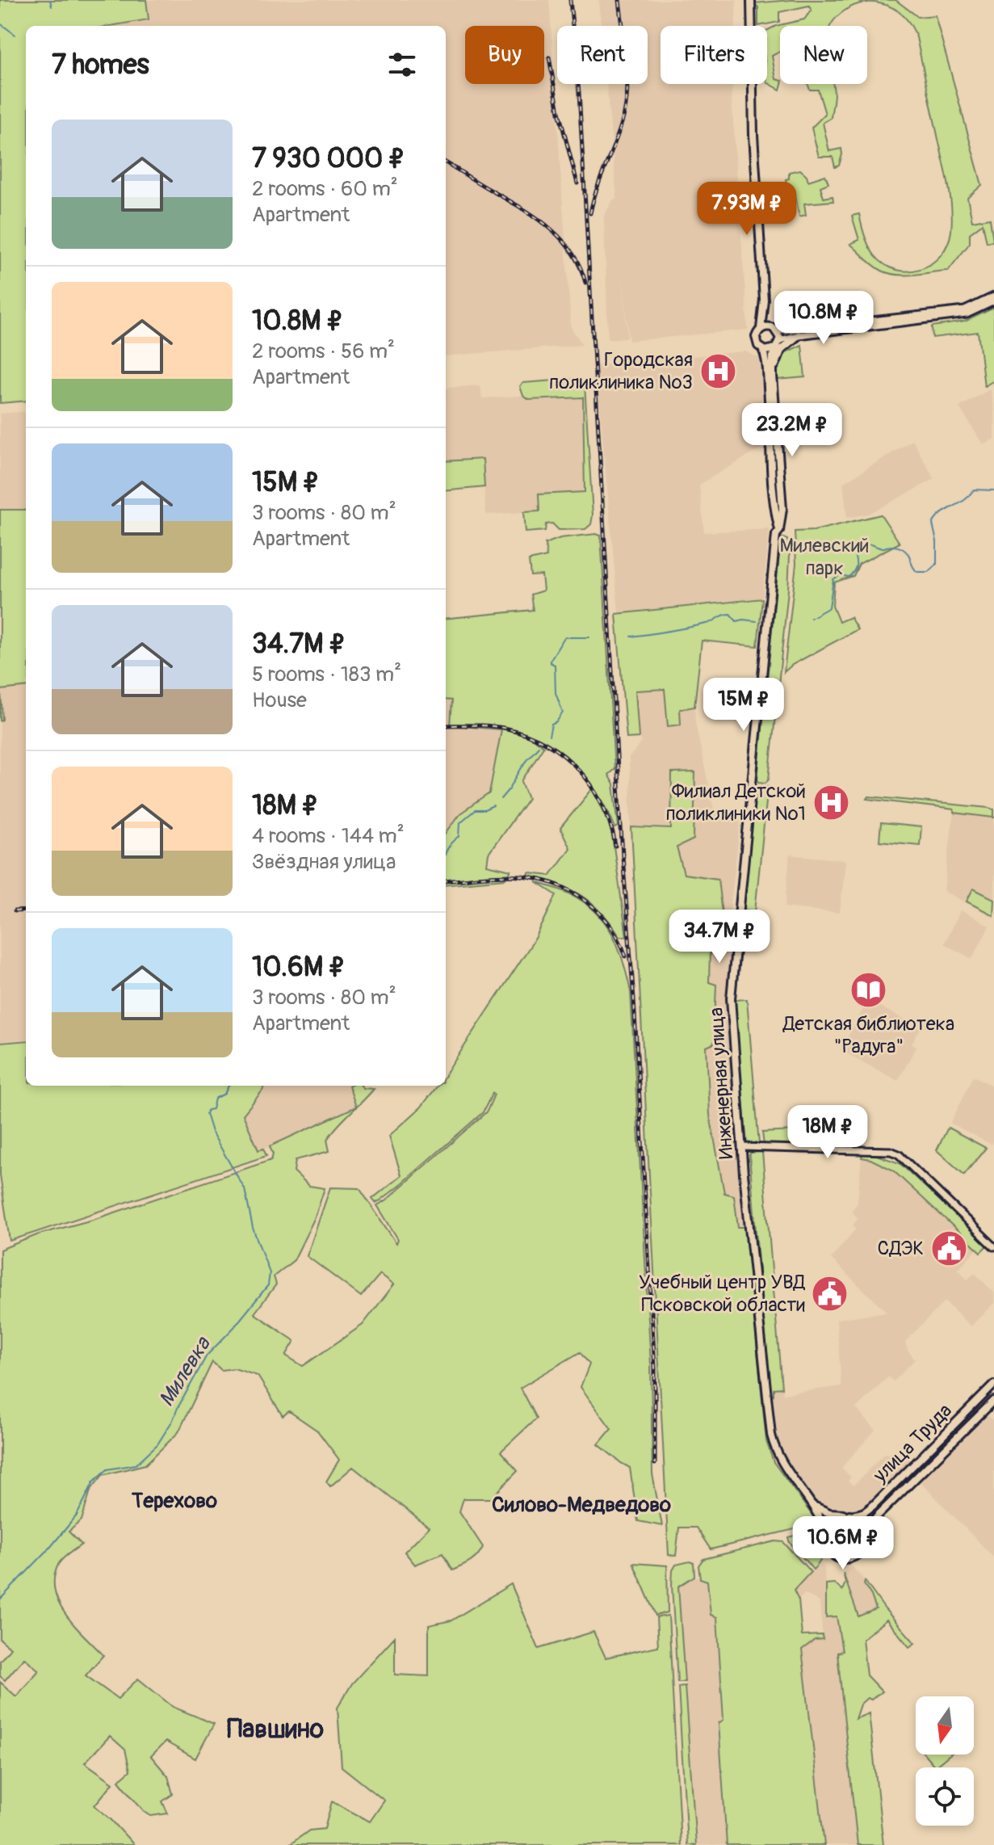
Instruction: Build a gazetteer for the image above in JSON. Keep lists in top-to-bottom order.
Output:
{
  "streets": {
    "main road": ["Инженерная улица", "улица Труда"]
  },
  "crossings": [
    ["Инженерная улица", "улица Труда"]
  ],
  "districts": ["Терехово", "Силово-Медведово", "Павшино"],
  "water": ["Милевка"],
  "parks": ["Милевский парк"],
  "places": {
    "hospital": ["Городская поликлиника №3", "Филиал Детской поликлиники №1"],
    "library": ["Детская библиотека \"Радуга\""],
    "public building": ["СДЭК", "Учебный центр УВД Псковской области"]
  },
  "north": "bottom",
  "page": {
    "chip": [
      "Buy",
      "Rent",
      "Filters",
      "New"
    ],
    "heading": "7 homes",
    "list": [
      {
        "name": "7 930 000 ₽",
        "note": "2 rooms · 60 m² · Apartment"
      },
      {
        "name": "10.8M ₽",
        "note": "2 rooms · 56 m² · Apartment"
      },
      {
        "name": "15M ₽",
        "note": "3 rooms · 80 m² · Apartment"
      },
      {
        "name": "34.7M ₽",
        "note": "5 rooms · 183 m² · House"
      },
      {
        "name": "18M ₽",
        "note": "4 rooms · 144 m² · Звёздная улица"
      },
      {
        "name": "10.6M ₽",
        "note": "3 rooms · 80 m² · Apartment"
      }
    ],
    "price": [
      "7.93M ₽",
      "10.8M ₽",
      "23.2M ₽",
      "15M ₽",
      "34.7M ₽",
      "18M ₽",
      "10.6M ₽"
    ]
  }
}
